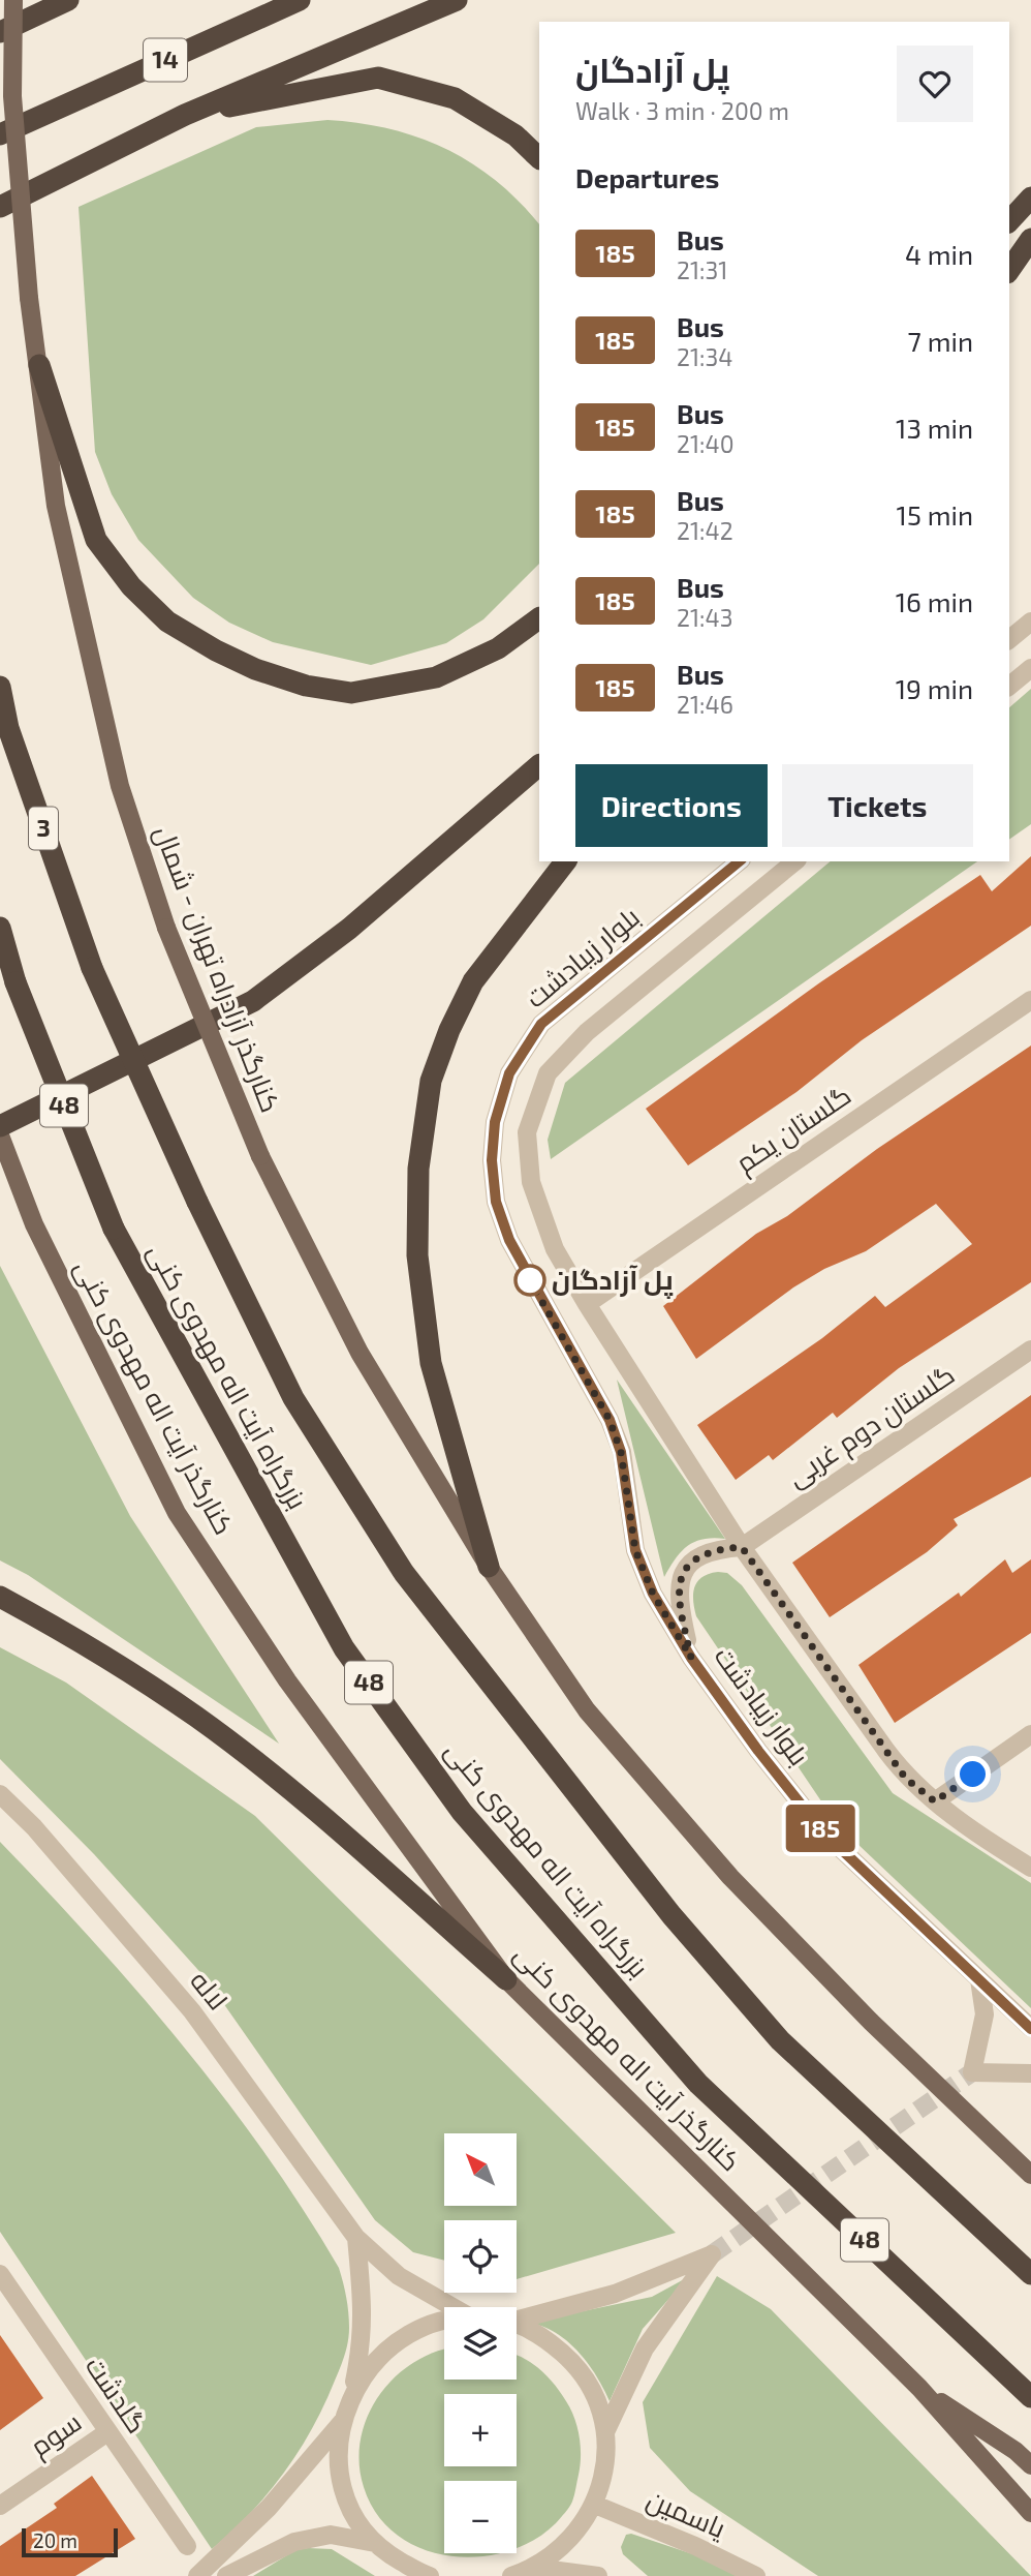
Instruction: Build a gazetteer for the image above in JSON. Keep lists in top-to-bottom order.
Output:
{
  "streets": {
    "highway": [
      "14",
      "3",
      "48",
      "بزرگراه آیت اله مهدوی کنی"
    ],
    "main road": ["کنارگذر آزادراه تهران - شمال", "کنارگذر آیت اله مهدوی کنی"],
    "street": [
      "بلوار زیبادشت",
      "گلستان یکم",
      "گلستان دوم غربی",
      "لاله",
      "گلدشت",
      "سوم",
      "یاسمین"
    ]
  },
  "crossings": [
    ["گلدشت", "سوم"]
  ],
  "places": ["پل آزادگان"],
  "lines": ["bus line 185"],
  "scale_bar": "20 m",
  "north": "top left",
  "page": {
    "on_map": "185",
    "heading": [
      ["پل آزادگان", "Walk · 3 min · 200 m"],
      "Departures"
    ],
    "list": [
      {
        "mark": "185",
        "name": "Bus",
        "note": "21:31",
        "value": "4 min"
      },
      {
        "mark": "185",
        "name": "Bus",
        "note": "21:34",
        "value": "7 min"
      },
      {
        "mark": "185",
        "name": "Bus",
        "note": "21:40",
        "value": "13 min"
      },
      {
        "mark": "185",
        "name": "Bus",
        "note": "21:42",
        "value": "15 min"
      },
      {
        "mark": "185",
        "name": "Bus",
        "note": "21:43",
        "value": "16 min"
      },
      {
        "mark": "185",
        "name": "Bus",
        "note": "21:46",
        "value": "19 min"
      }
    ],
    "buttons": ["Directions", "Tickets"],
    "map_buttons": ["+", "−"],
    "scale": "20 m"
  }
}
